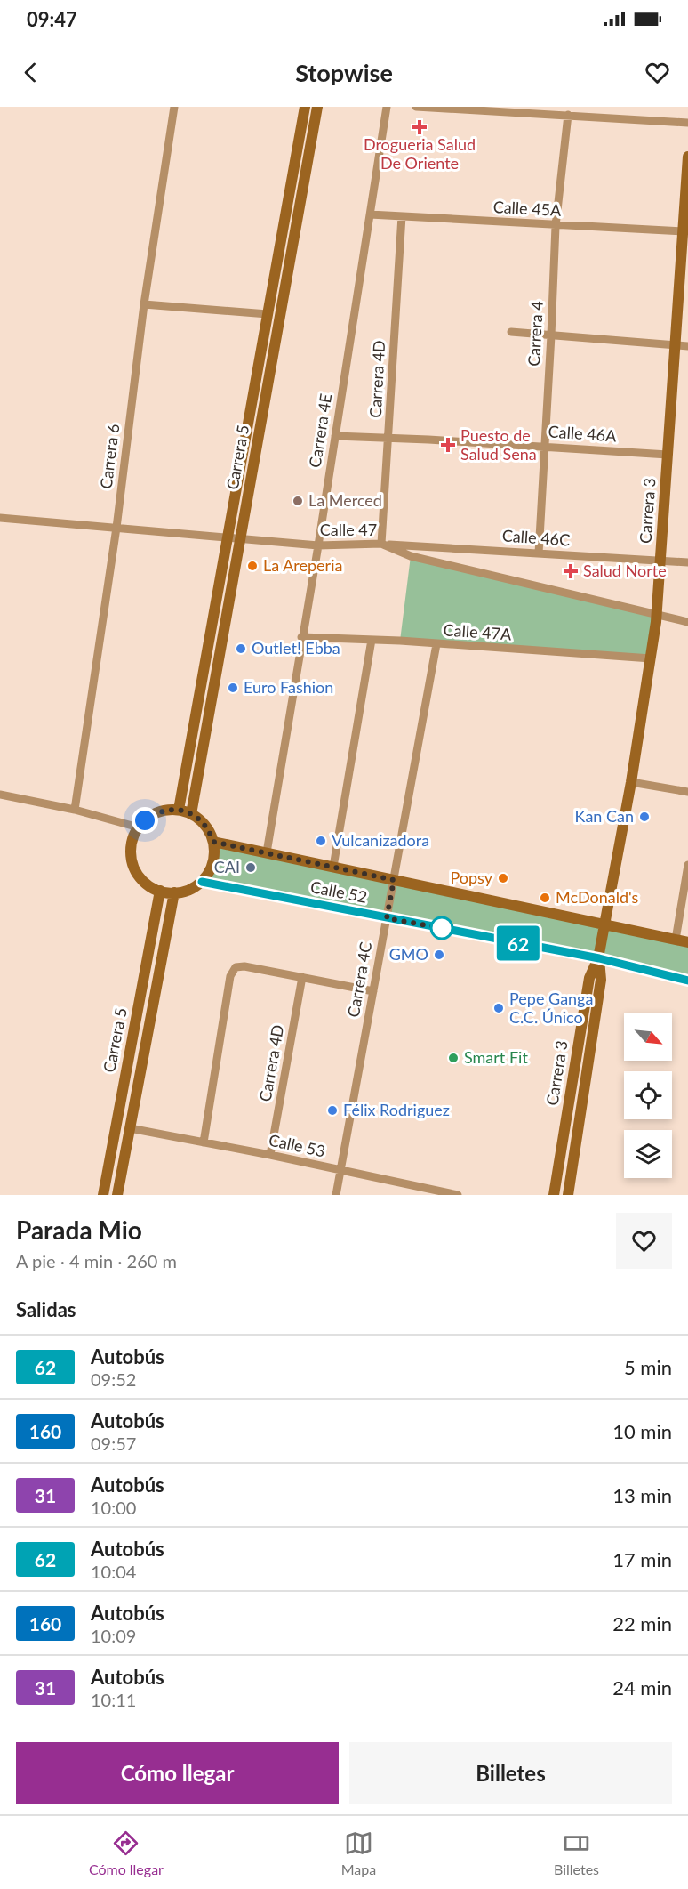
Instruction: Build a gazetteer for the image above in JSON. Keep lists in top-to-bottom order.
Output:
{
  "streets": {
    "main road": ["Carrera 5", "Carrera 3", "Calle 52"],
    "street": [
      "Calle 45A",
      "Carrera 4",
      "Carrera 4D",
      "Carrera 4E",
      "Calle 46A",
      "Carrera 6",
      "Calle 47",
      "Calle 46C",
      "Calle 47A",
      "Carrera 4C",
      "Calle 53"
    ]
  },
  "crossings": [
    ["Calle 45A", "Carrera 4"],
    ["Calle 45A", "Carrera 4D"],
    ["Calle 45A", "Carrera 4E"],
    ["Calle 45A", "Carrera 3"],
    ["Carrera 4", "Calle 46A"],
    ["Carrera 4", "Calle 46C"],
    ["Carrera 4D", "Calle 46A"],
    ["Carrera 4D", "Calle 47"],
    ["Carrera 4D", "Calle 46C"],
    ["Carrera 4D", "Calle 53"],
    ["Carrera 4E", "Calle 46A"],
    ["Carrera 4E", "Calle 47"],
    ["Carrera 4E", "Calle 47A"],
    ["Carrera 4E", "Calle 52"],
    ["Calle 46A", "Carrera 3"],
    ["Carrera 6", "Calle 47"],
    ["Carrera 5", "Calle 47"],
    ["Carrera 5", "Calle 52"],
    ["Carrera 5", "Calle 53"],
    ["Carrera 3", "Calle 47"],
    ["Carrera 3", "Calle 46C"],
    ["Carrera 3", "Calle 47A"],
    ["Carrera 3", "Calle 52"],
    ["Calle 47", "Calle 46C"],
    ["Calle 47A", "Carrera 4C"],
    ["Calle 52", "Carrera 4C"],
    ["Carrera 4C", "Calle 53"]
  ],
  "places": {
    "health": ["Drogueria Salud De Oriente", "Puesto de Salud Sena", "Salud Norte"],
    "other": [
      "La Merced",
      "La Areperia",
      "Outlet! Ebba",
      "Euro Fashion",
      "Kan Can",
      "Vulcanizadora",
      "CAI",
      "Popsy",
      "McDonald's",
      "GMO",
      "Pepe Ganga C.C. Único",
      "Smart Fit",
      "Félix Rodriguez"
    ]
  },
  "lines": ["bus line 62"],
  "north": "bottom right",
  "page": {
    "status": "09:47",
    "header": "Stopwise",
    "on_map": "62",
    "heading": [
      ["Parada Mio", "A pie · 4 min · 260 m"],
      "Salidas"
    ],
    "list": [
      {
        "mark": "62",
        "name": "Autobús",
        "note": "09:52",
        "value": "5 min"
      },
      {
        "mark": "160",
        "name": "Autobús",
        "note": "09:57",
        "value": "10 min"
      },
      {
        "mark": "31",
        "name": "Autobús",
        "note": "10:00",
        "value": "13 min"
      },
      {
        "mark": "62",
        "name": "Autobús",
        "note": "10:04",
        "value": "17 min"
      },
      {
        "mark": "160",
        "name": "Autobús",
        "note": "10:09",
        "value": "22 min"
      },
      {
        "mark": "31",
        "name": "Autobús",
        "note": "10:11",
        "value": "24 min"
      }
    ],
    "buttons": ["Cómo llegar", "Billetes"],
    "tabs": ["Cómo llegar", "Mapa", "Billetes"]
  }
}
